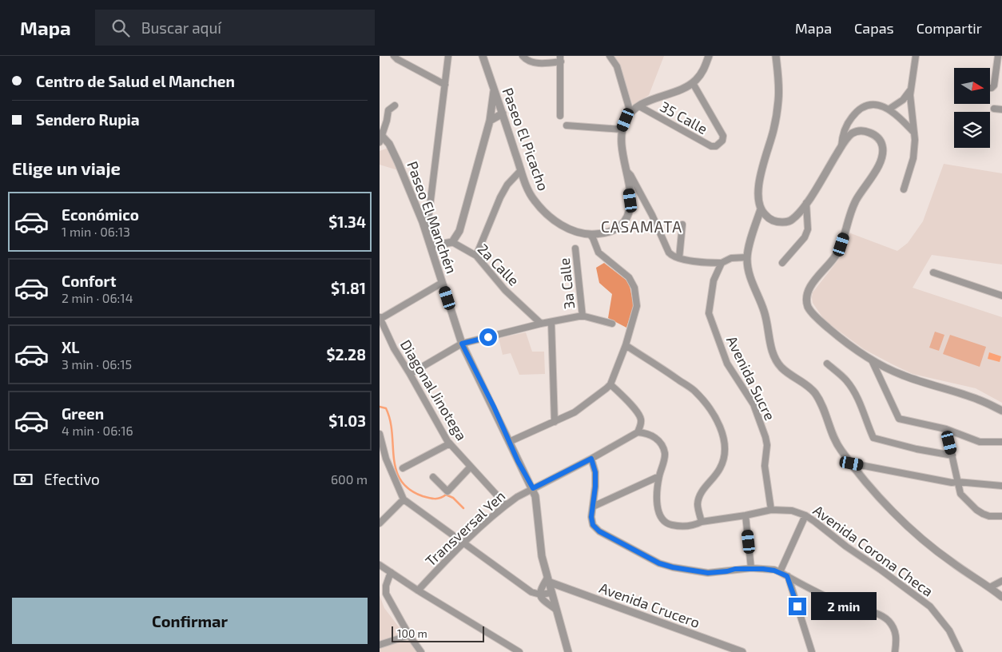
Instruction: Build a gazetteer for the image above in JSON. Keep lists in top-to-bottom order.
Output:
{
  "streets": {
    "street": [
      "35 Calle",
      "Paseo El Picacho",
      "Paseo El Manchén",
      "2a Calle",
      "3a Calle",
      "Avenida Sucre",
      "Diagonal Jinotega",
      "Transversal Yen",
      "Avenida Corona Checa",
      "Avenida Crucero"
    ]
  },
  "crossings": [
    ["35 Calle", "Paseo El Picacho"],
    ["Paseo El Manchén", "Transversal Yen"],
    ["Paseo El Manchén", "Avenida Crucero"],
    ["Avenida Sucre", "Avenida Corona Checa"],
    ["Diagonal Jinotega", "Transversal Yen"]
  ],
  "districts": ["CASAMATA"],
  "scale_bar": "100 m",
  "north": "right",
  "page": {
    "header": "Mapa",
    "search": "Buscar aquí",
    "nav": ["Mapa", "Capas", "Compartir"],
    "banner": ["Centro de Salud el Manchen", "Sendero Rupia"],
    "heading": "Elige un viaje",
    "list": [
      {
        "name": "Económico",
        "note": "1 min · 06:13",
        "value": "$1.34"
      },
      {
        "name": "Confort",
        "note": "2 min · 06:14",
        "value": "$1.81"
      },
      {
        "name": "XL",
        "note": "3 min · 06:15",
        "value": "$2.28"
      },
      {
        "name": "Green",
        "note": "4 min · 06:16",
        "value": "$1.03"
      }
    ],
    "pay": ["Efectivo", "600 m"],
    "buttons": "Confirmar",
    "bubble": "2 min",
    "scale": "100 m"
  }
}
